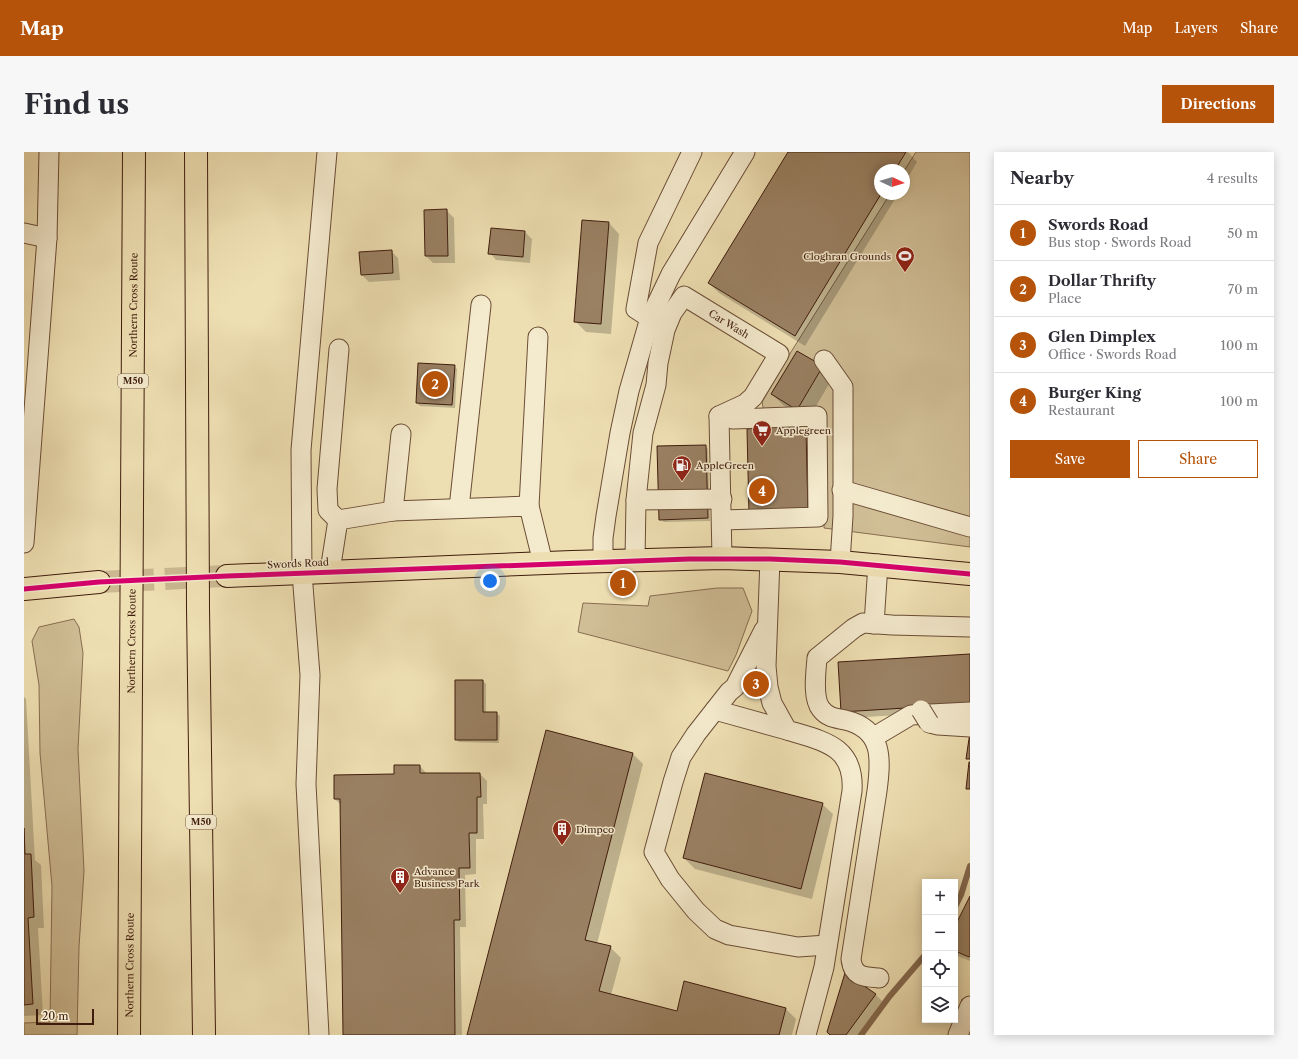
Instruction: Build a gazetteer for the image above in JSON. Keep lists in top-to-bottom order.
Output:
{
  "streets": {
    "main road": ["Northern Cross Route", "M50", "Swords Road"],
    "lane": ["Car Wash"]
  },
  "places": {
    "sports": ["Cloghran Grounds"],
    "supermarket": ["Applegreen"],
    "fuel station": ["AppleGreen"],
    "building": ["Dimpco", "Advance Business Park"]
  },
  "scale_bar": "20 m",
  "north": "right",
  "page": {
    "header": "Map",
    "nav": ["Map", "Layers", "Share"],
    "buttons": [
      "Directions",
      ["Save", "Share"]
    ],
    "title": "Find us",
    "heading": ["Nearby", "4 results"],
    "list": [
      {
        "mark": "1",
        "name": "Swords Road",
        "note": "Bus stop · Swords Road",
        "value": "50 m"
      },
      {
        "mark": "2",
        "name": "Dollar Thrifty",
        "note": "Place",
        "value": "70 m"
      },
      {
        "mark": "3",
        "name": "Glen Dimplex",
        "note": "Office · Swords Road",
        "value": "100 m"
      },
      {
        "mark": "4",
        "name": "Burger King",
        "note": "Restaurant",
        "value": "100 m"
      }
    ],
    "pins": [
      "2",
      "4",
      "1",
      "3"
    ],
    "map_buttons": ["+", "−"],
    "scale": "20 m"
  }
}
